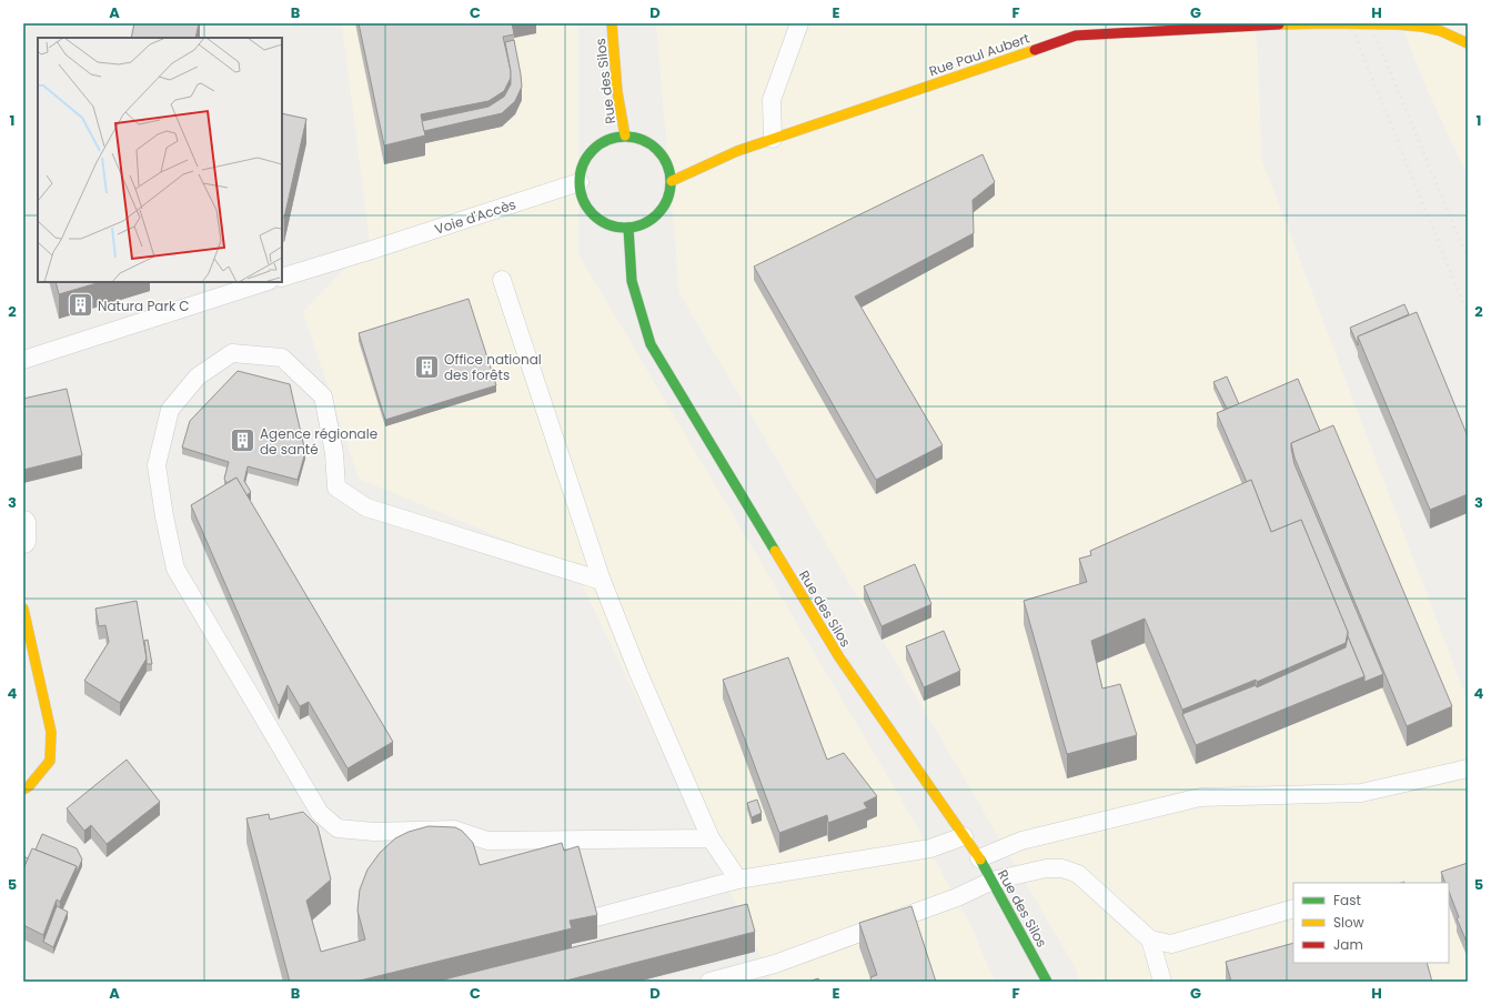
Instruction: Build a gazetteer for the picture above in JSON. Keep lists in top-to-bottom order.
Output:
{
  "streets": {
    "street": ["Rue Paul Aubert", "Rue des Silos"],
    "lane": ["Voie d'Accès"]
  },
  "crossings": [
    ["Rue Paul Aubert", "Rue des Silos"],
    ["Rue Paul Aubert", "Voie d'Accès"],
    ["Rue des Silos", "Voie d'Accès"]
  ],
  "places": {
    "building": ["Natura Park C", "Office national des forêts", "Agence régionale de santé"]
  },
  "legend": ["Fast", "Slow", "Jam"],
  "grid": {
    "columns": [
      "A",
      "B",
      "C",
      "D",
      "E",
      "F",
      "G",
      "H"
    ],
    "rows": [
      "1",
      "2",
      "3",
      "4",
      "5"
    ]
  }
}
